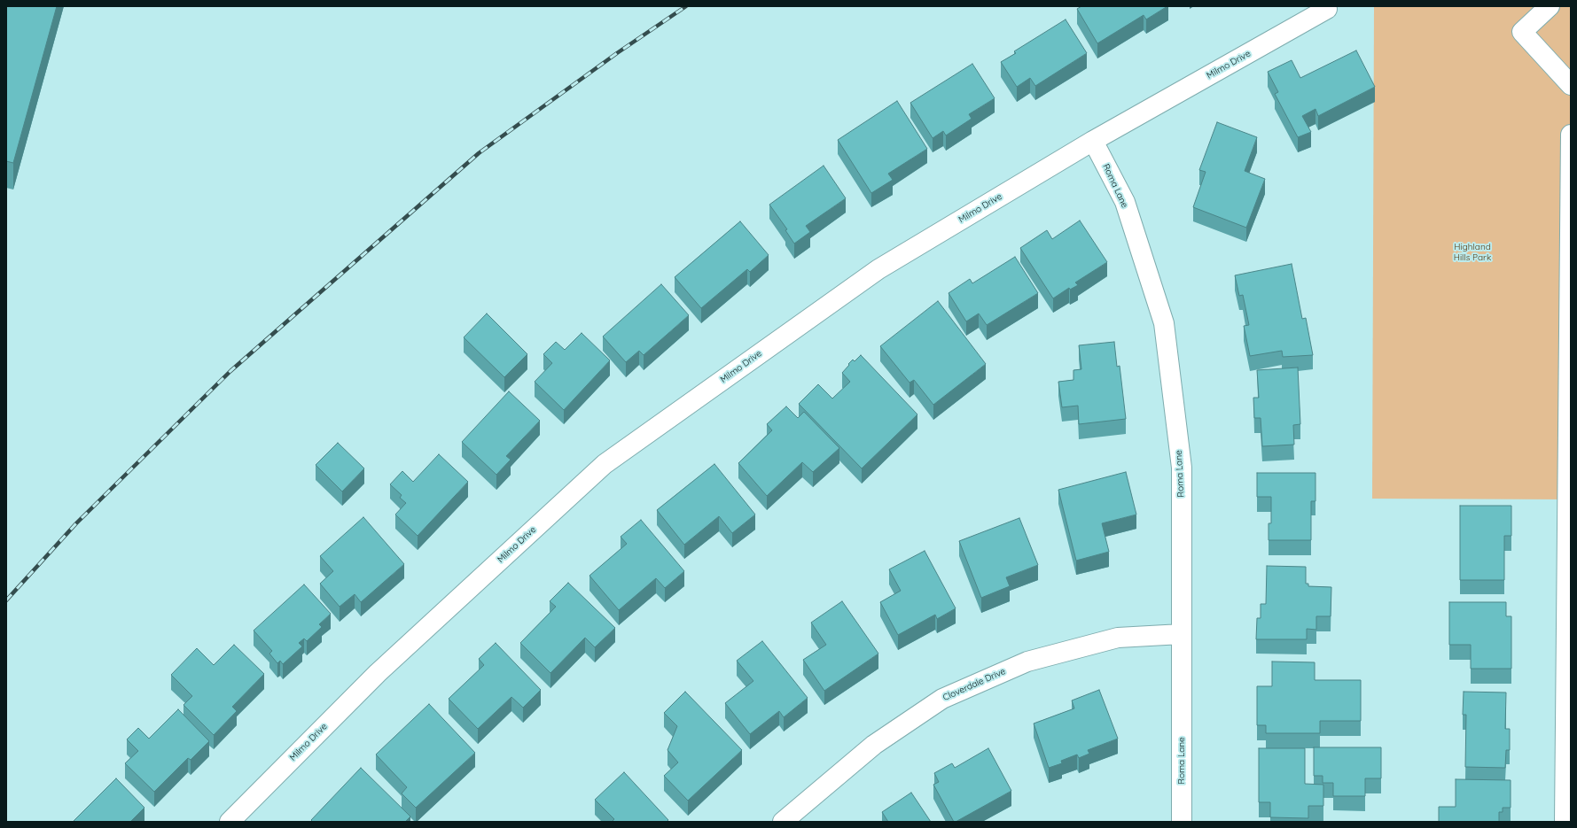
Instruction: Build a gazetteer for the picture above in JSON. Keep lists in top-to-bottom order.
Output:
{
  "streets": {
    "street": ["Milmo Drive", "Roma Lane", "Cloverdale Drive"]
  },
  "crossings": [
    ["Milmo Drive", "Roma Lane"],
    ["Roma Lane", "Cloverdale Drive"]
  ],
  "parks": ["Highland Hills Park"]
}
